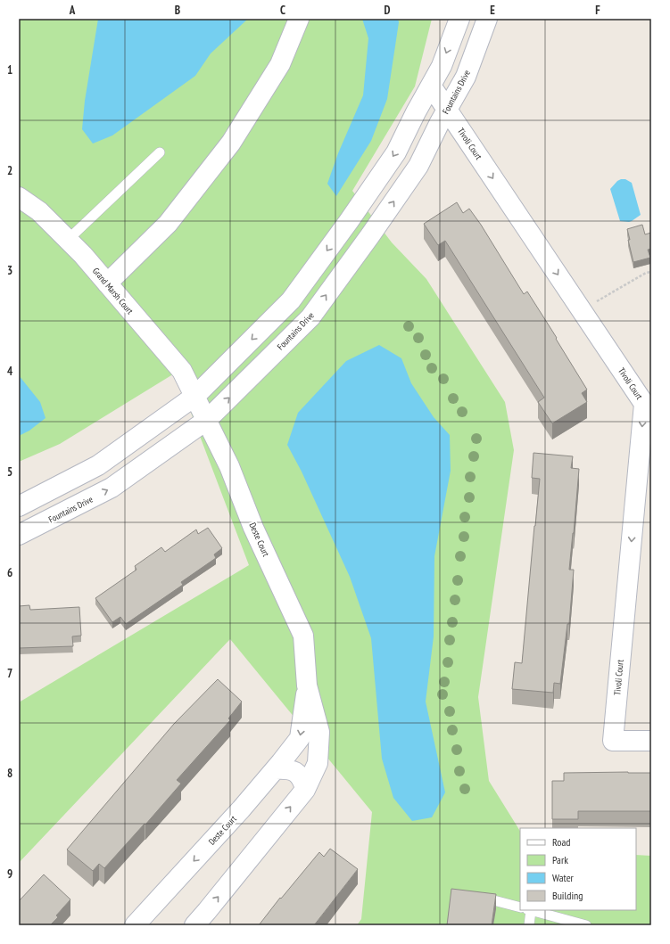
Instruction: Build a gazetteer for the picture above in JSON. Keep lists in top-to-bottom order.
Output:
{
  "streets": {
    "street": [
      "Fountains Drive",
      "Tivoli Court",
      "Grand Marsh Court",
      "Deste Court"
    ]
  },
  "crossings": [
    ["Fountains Drive", "Tivoli Court"],
    ["Fountains Drive", "Deste Court"],
    ["Grand Marsh Court", "Deste Court"]
  ],
  "one_way": ["Tivoli Court"],
  "legend": [
    "Road",
    "Park",
    "Water",
    "Building"
  ],
  "grid": {
    "columns": [
      "A",
      "B",
      "C",
      "D",
      "E",
      "F"
    ],
    "rows": [
      "1",
      "2",
      "3",
      "4",
      "5",
      "6",
      "7",
      "8",
      "9"
    ]
  }
}
